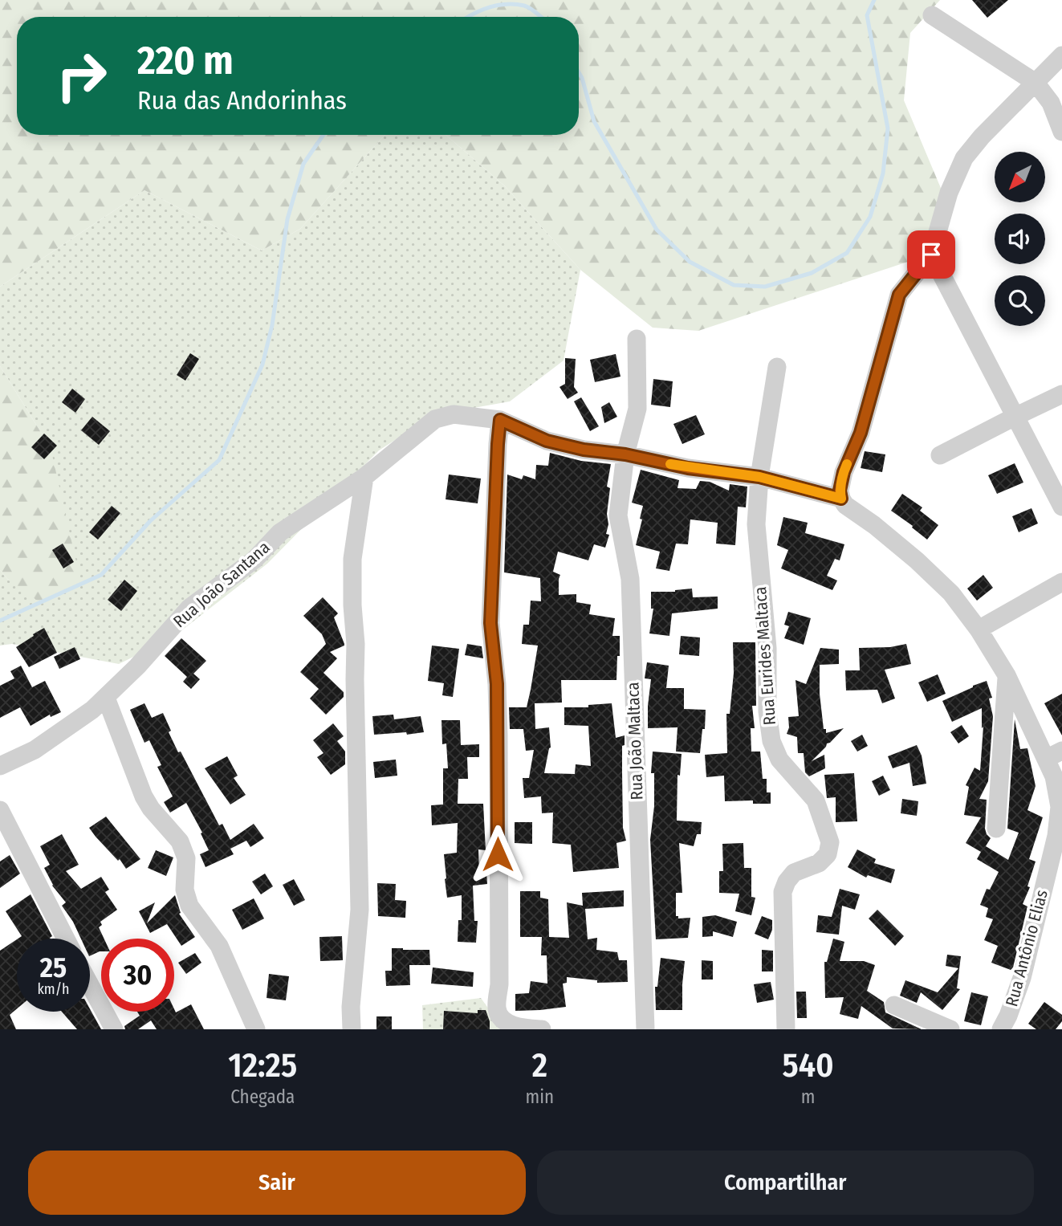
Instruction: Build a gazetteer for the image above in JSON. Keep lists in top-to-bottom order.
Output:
{
  "streets": {
    "street": [
      "Rua João Santana",
      "Rua Eurides Maltaca",
      "Rua João Maltaca",
      "Rua Antônio Elias"
    ]
  },
  "north": "bottom left",
  "page": {
    "turn": ["220 m", "Rua das Andorinhas"],
    "speed": "25 km/h",
    "limit": "30",
    "eta": [
      "12:25",
      "Chegada",
      "2",
      "min",
      "540",
      "m"
    ],
    "buttons": ["Sair", "Compartilhar"]
  }
}
